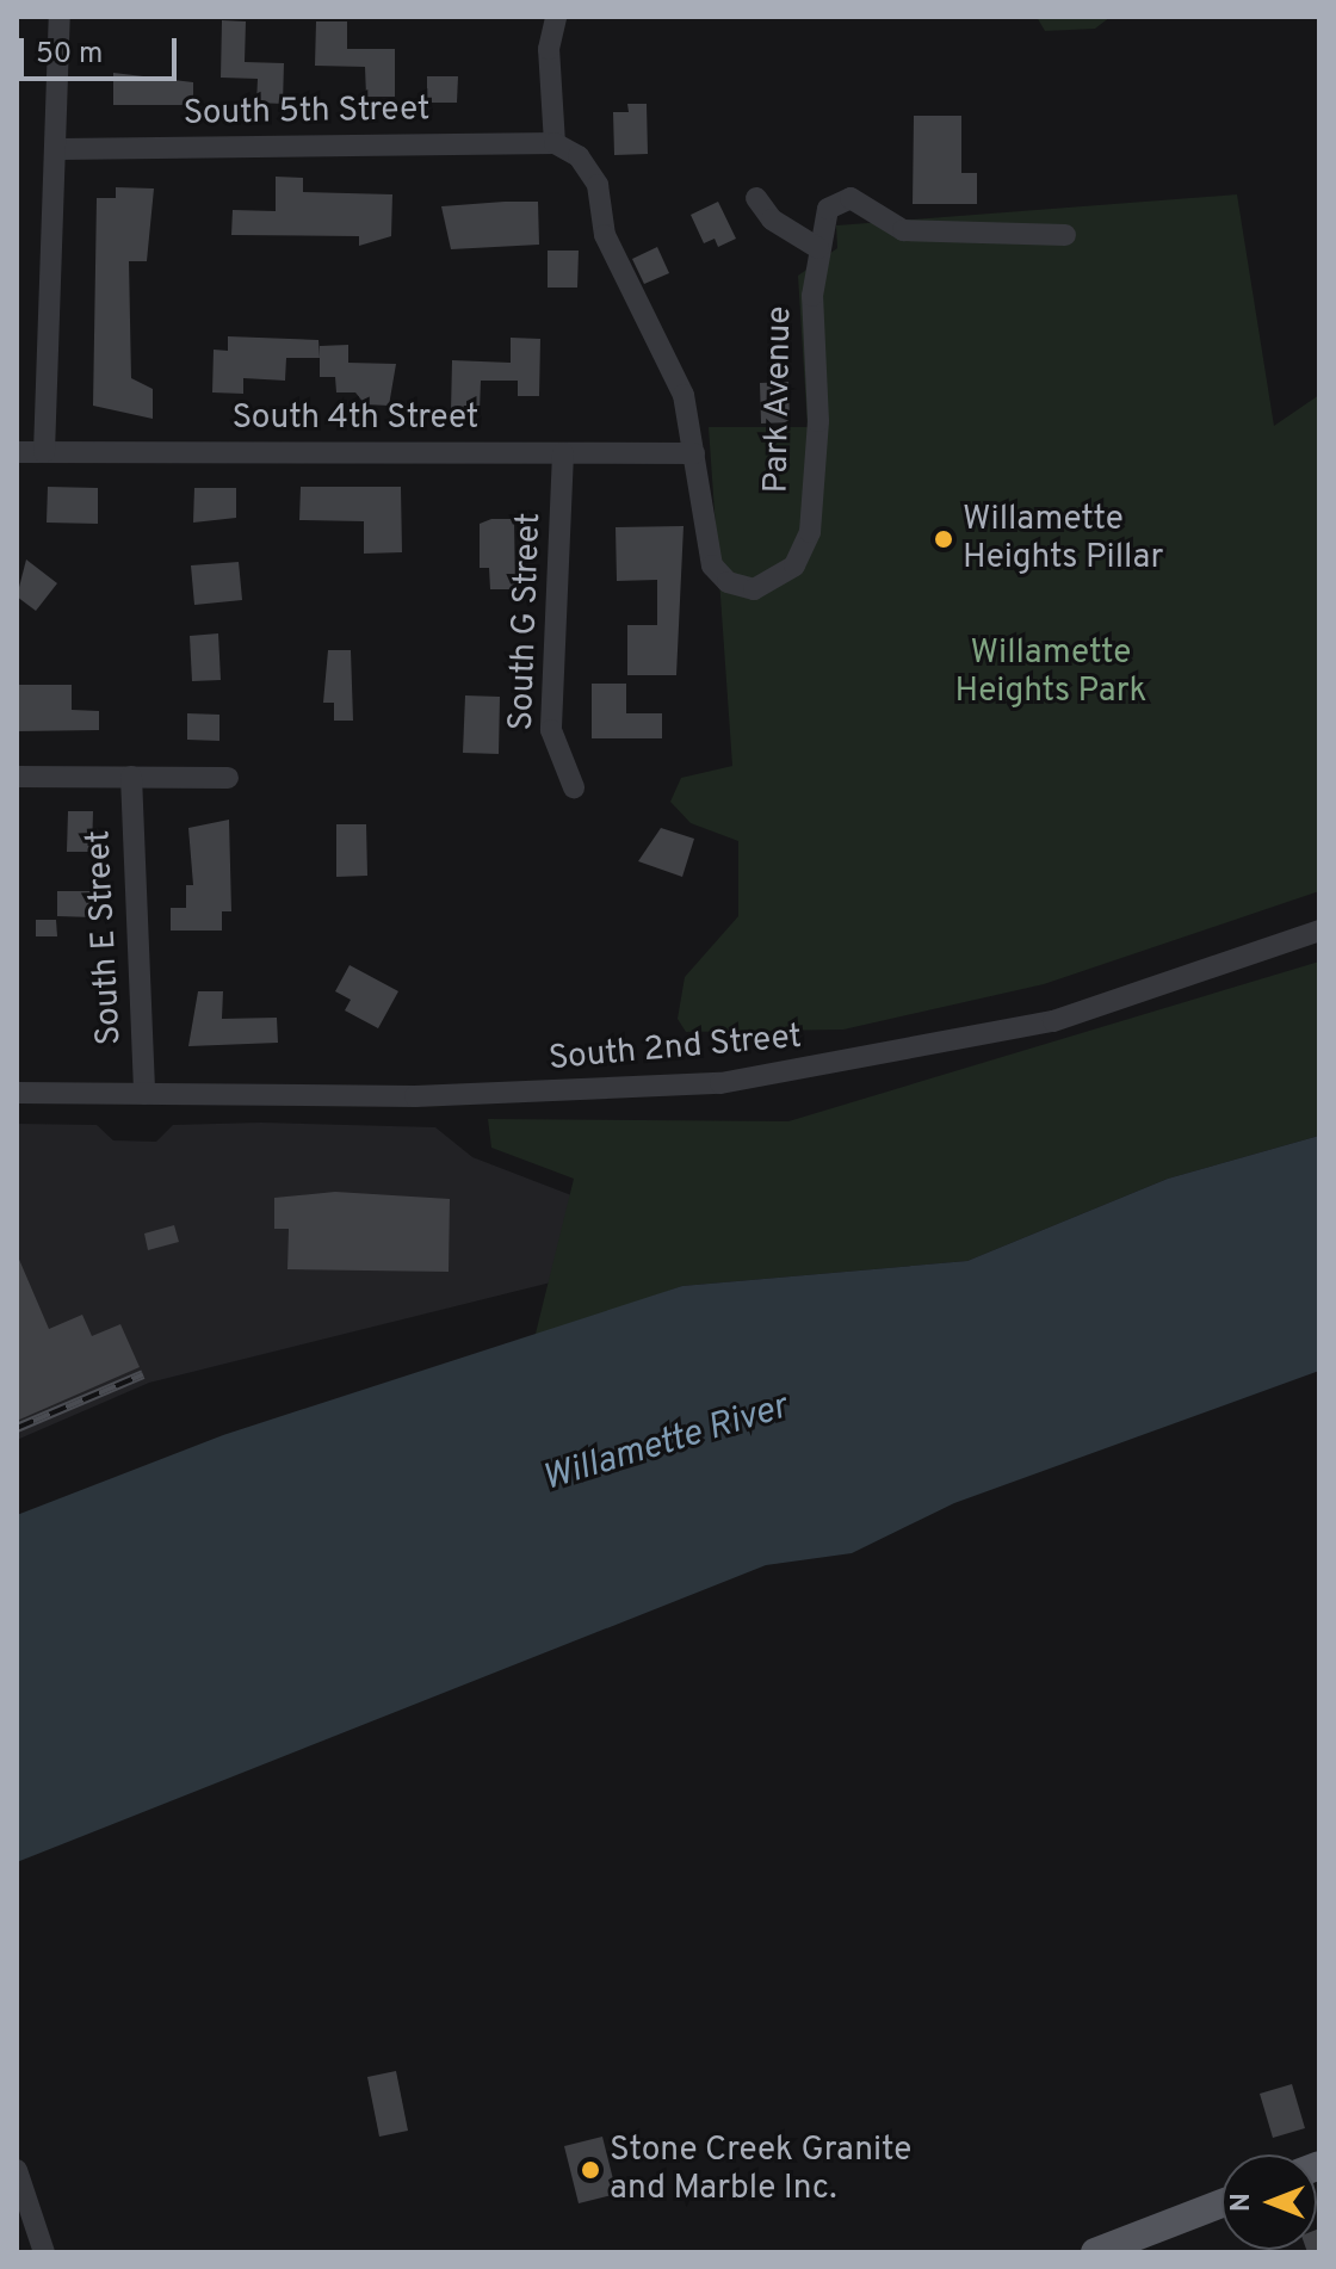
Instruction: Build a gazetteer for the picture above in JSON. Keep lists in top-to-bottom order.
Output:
{
  "streets": {
    "street": [
      "South 5th Street",
      "Park Avenue",
      "South 4th Street",
      "South G Street",
      "South E Street",
      "South 2nd Street"
    ]
  },
  "crossings": [
    ["Park Avenue", "South 4th Street"],
    ["South 4th Street", "South G Street"],
    ["South E Street", "South 2nd Street"]
  ],
  "water": ["Willamette River"],
  "parks": ["Willamette Heights Park"],
  "places": ["Willamette Heights Pillar", "Stone Creek Granite and Marble Inc."],
  "scale_bar": "50 m",
  "north": "left"
}
